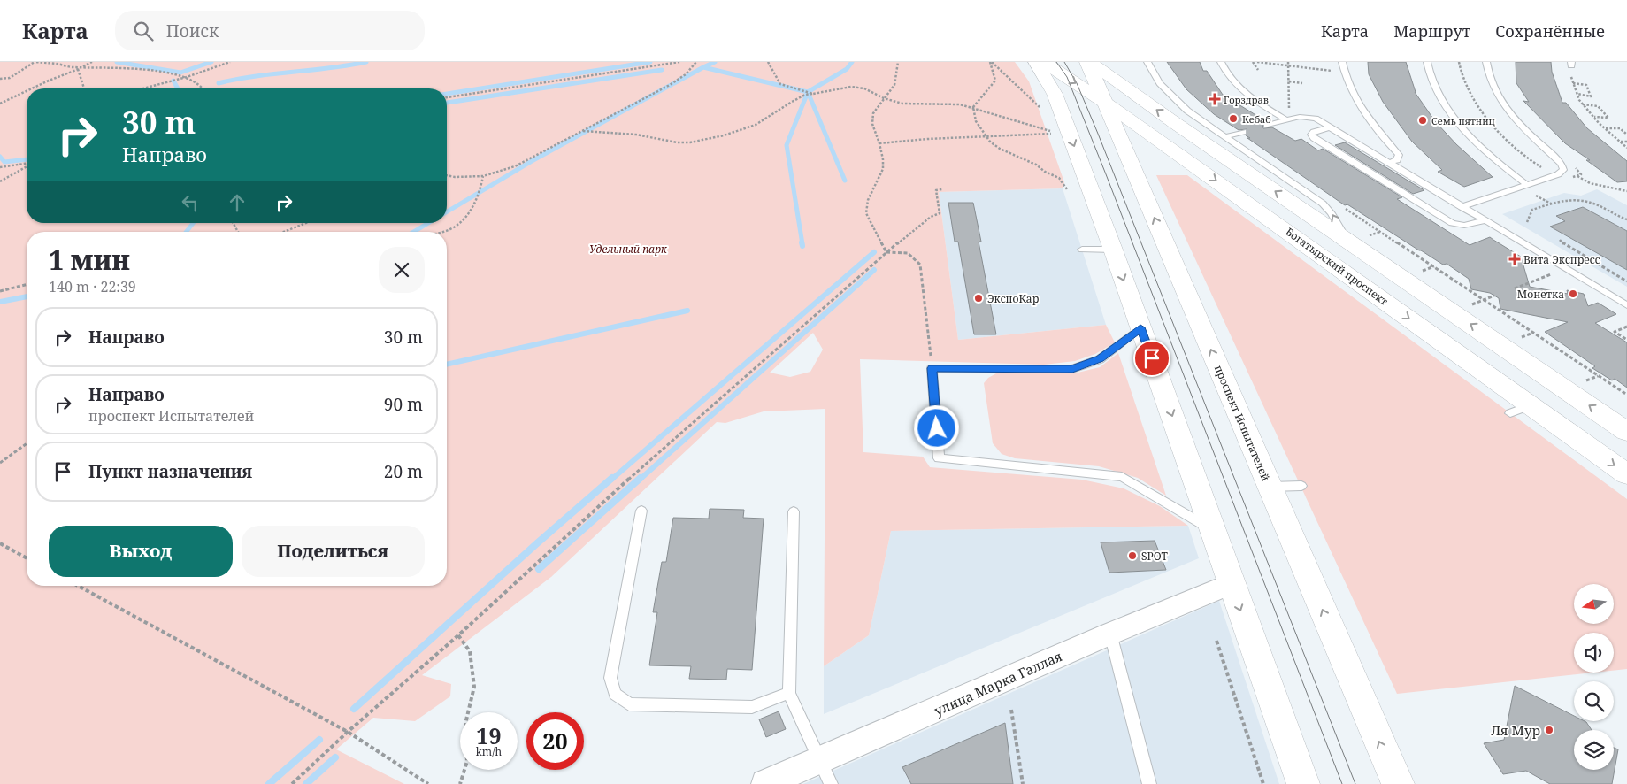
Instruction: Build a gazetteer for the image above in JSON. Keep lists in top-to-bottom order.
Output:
{
  "streets": {
    "main road": ["Богатырский проспект", "проспект Испытателей"],
    "street": ["улица Марка Галлая"]
  },
  "crossings": [
    ["Богатырский проспект", "проспект Испытателей"]
  ],
  "parks": ["Удельный парк"],
  "places": {
    "health": ["Горздрав", "Вита Экспресс"],
    "other": [
      "Кебаб",
      "Семь пятниц",
      "Монетка",
      "ЭкспоКар",
      "SPOT",
      "Ля Мур"
    ]
  },
  "north": "left",
  "page": {
    "header": "Карта",
    "search": "Поиск",
    "nav": ["Карта", "Маршрут", "Сохранённые"],
    "turn": ["30 m", "Направо"],
    "heading": ["1 мин", "140 m · 22:39"],
    "list": [
      {
        "name": "Направо",
        "value": "30 m"
      },
      {
        "name": "Направо",
        "note": "проспект Испытателей",
        "value": "90 m"
      },
      {
        "name": "Пункт назначения",
        "value": "20 m"
      }
    ],
    "buttons": ["Выход", "Поделиться"],
    "speed": "19 km/h",
    "limit": "20"
  }
}
